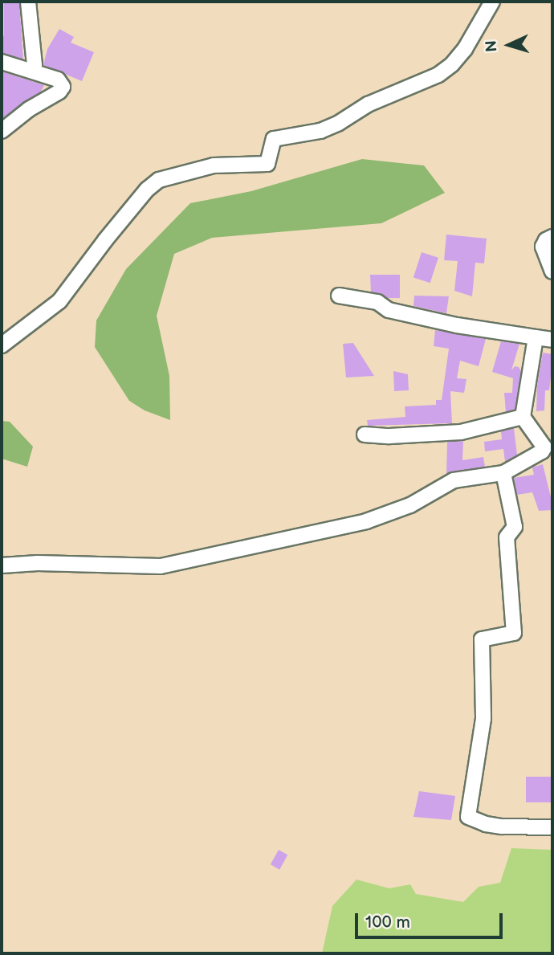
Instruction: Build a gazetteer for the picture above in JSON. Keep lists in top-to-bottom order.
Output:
{
  "scale_bar": "100 m",
  "north": "left"
}
